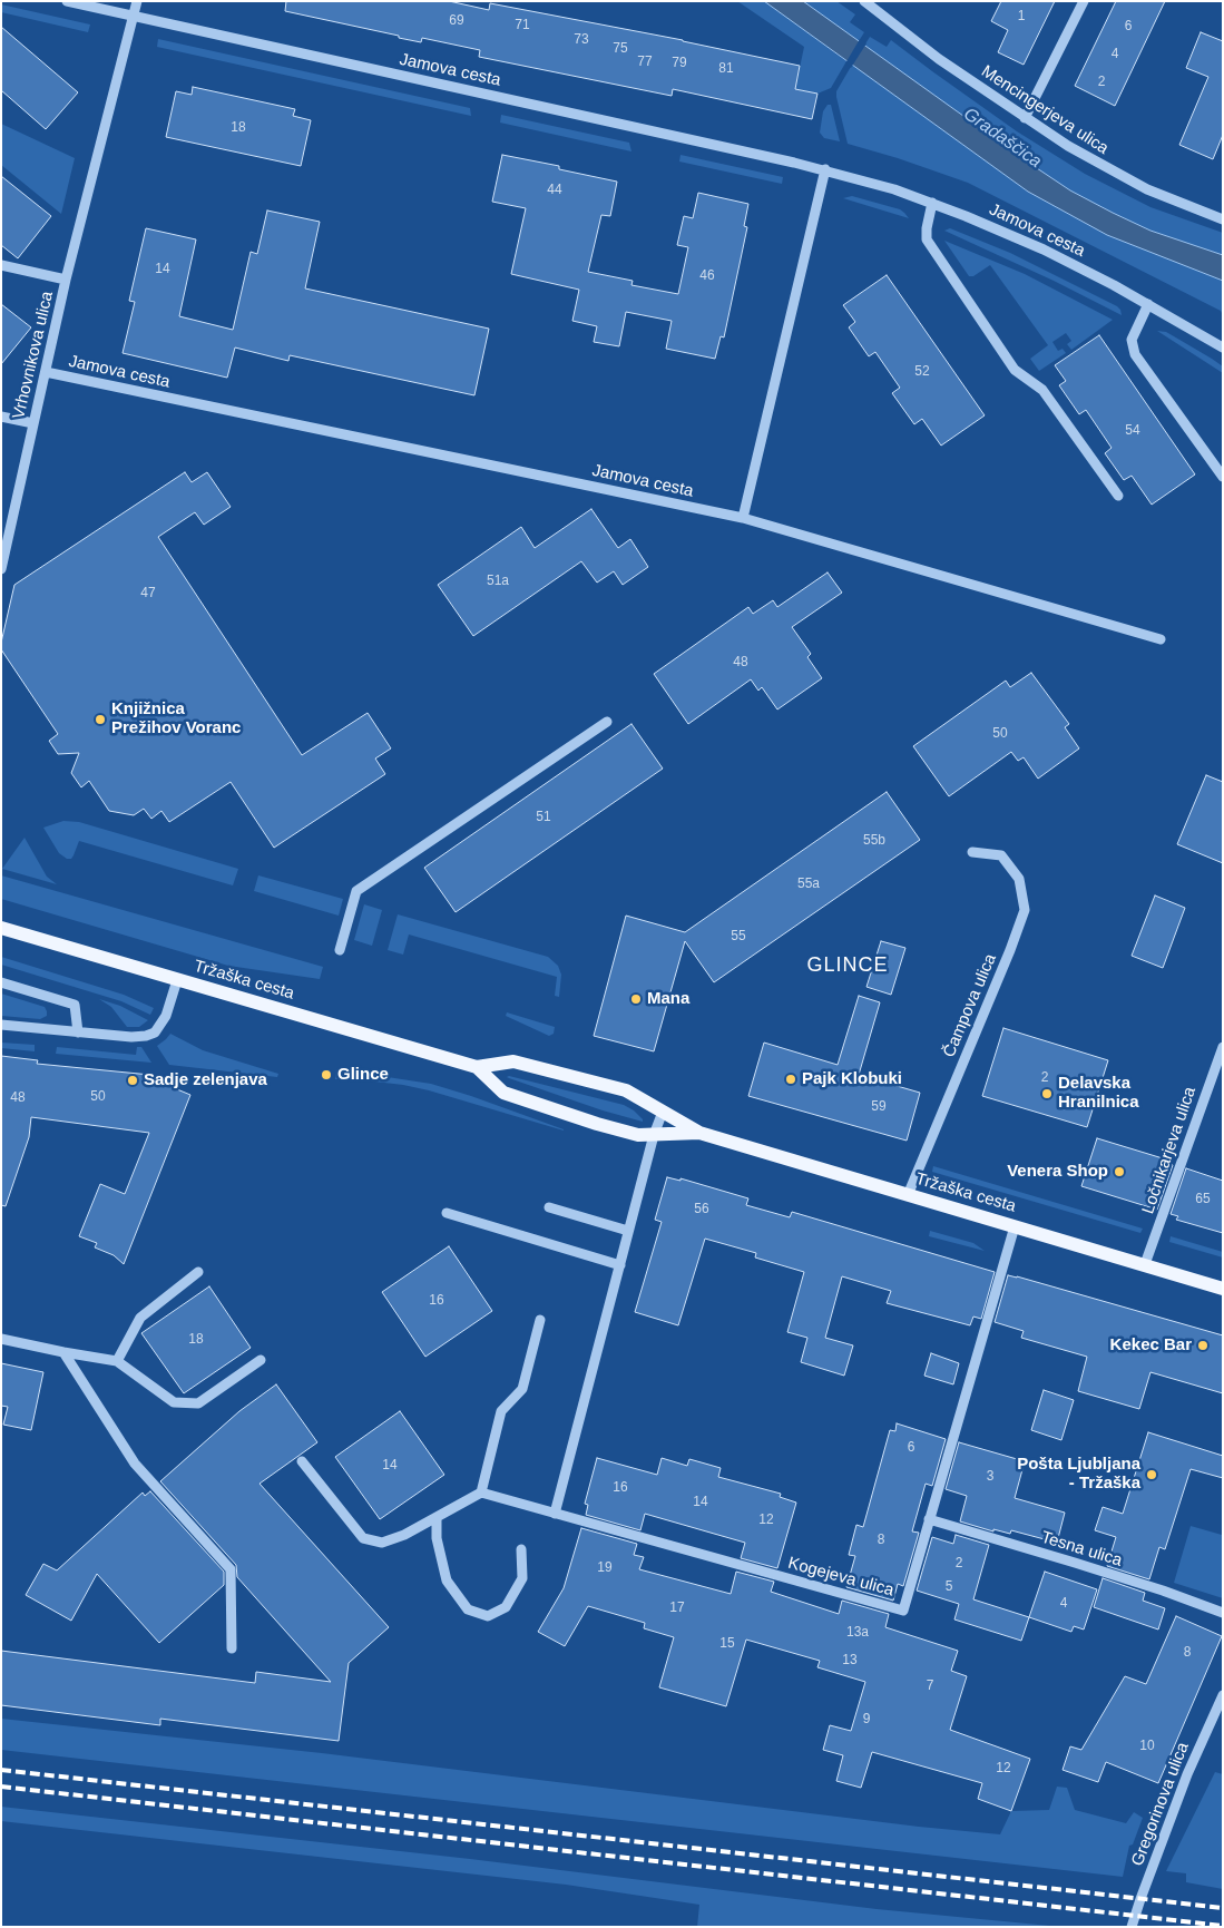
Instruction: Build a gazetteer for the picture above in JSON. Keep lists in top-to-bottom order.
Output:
{
  "streets": {
    "main road": ["Tržaška cesta"],
    "street": [
      "Jamova cesta",
      "Mencingerjeva ulica",
      "Vrhovnikova ulica",
      "Čampova ulica",
      "Ločnikarjeva ulica",
      "Tesna ulica",
      "Kogejeva ulica",
      "Gregorinova ulica"
    ]
  },
  "crossings": [
    ["Jamova cesta", "Vrhovnikova ulica"],
    ["Tržaška cesta", "Čampova ulica"],
    ["Tržaška cesta", "Ločnikarjeva ulica"],
    ["Tržaška cesta", "Kogejeva ulica"],
    ["Tesna ulica", "Kogejeva ulica"]
  ],
  "districts": ["GLINCE"],
  "water": ["Gradaščica"],
  "places": [
    "Knjižnica Prežihov Voranc",
    "Mana",
    "Glince",
    "Pajk Klobuki",
    "Sadje zelenjava",
    "Delavska Hranilnica",
    "Venera Shop",
    "Kekec Bar",
    "Pošta Ljubljana - Tržaška"
  ],
  "house_numbers": [
    "1",
    "69",
    "71",
    "6",
    "73",
    "75",
    "4",
    "77",
    "79",
    "81",
    "2",
    "18",
    "44",
    "14",
    "46",
    "52",
    "54",
    "51a",
    "47",
    "48",
    "50",
    "51",
    "55b",
    "55a",
    "55",
    "2",
    "50",
    "48",
    "59",
    "65",
    "56",
    "16",
    "18",
    "6",
    "14",
    "3",
    "16",
    "14",
    "12",
    "8",
    "2",
    "19",
    "5",
    "4",
    "17",
    "13a",
    "15",
    "8",
    "13",
    "7",
    "9",
    "10",
    "12"
  ]
}
